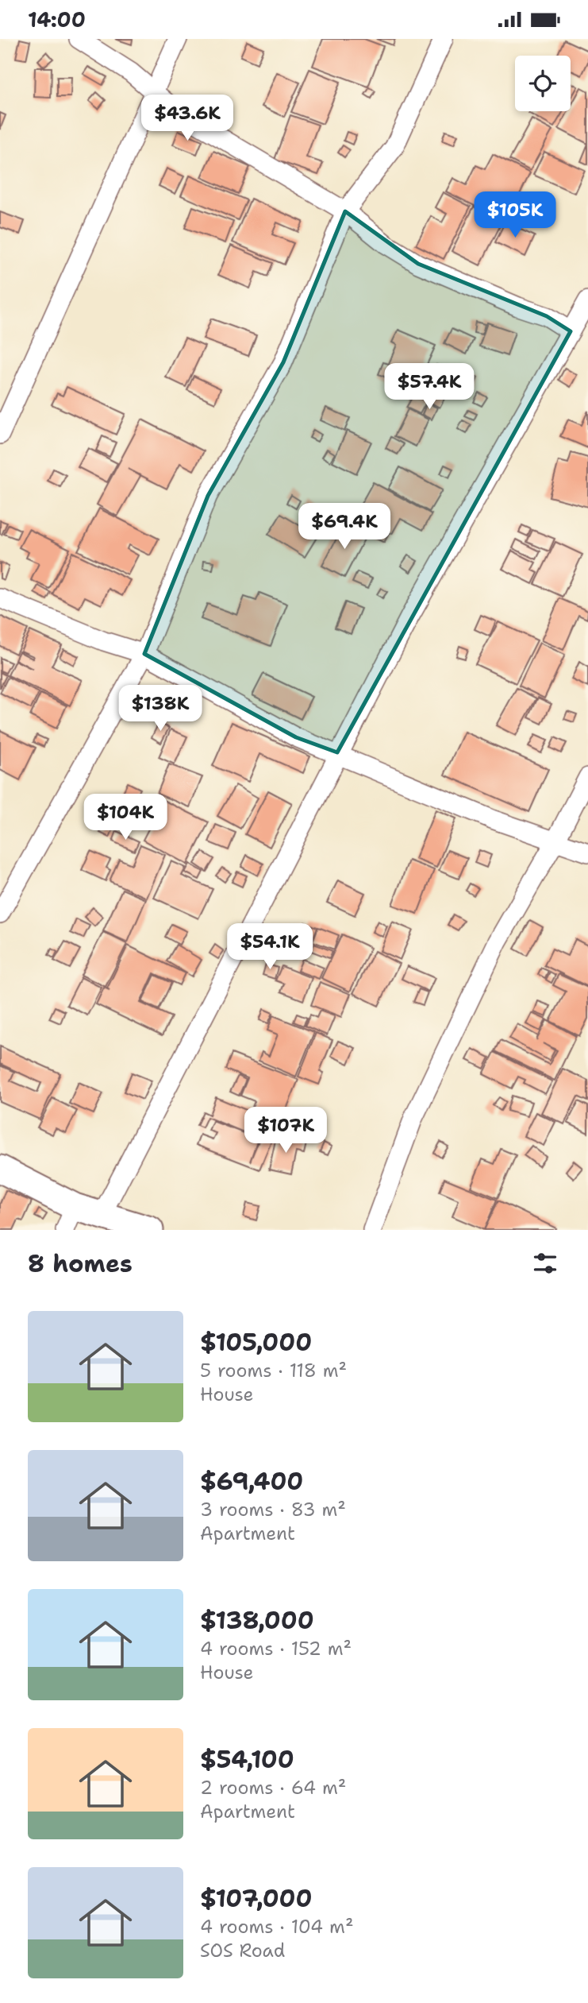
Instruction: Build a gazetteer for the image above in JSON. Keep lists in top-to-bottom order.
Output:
{
  "page": {
    "status": "14:00",
    "price": [
      "$43.6K",
      "$105K",
      "$57.4K",
      "$69.4K",
      "$138K",
      "$104K",
      "$54.1K",
      "$107K"
    ],
    "heading": "8 homes",
    "list": [
      {
        "name": "$105,000",
        "note": "5 rooms · 118 m² · House"
      },
      {
        "name": "$69,400",
        "note": "3 rooms · 83 m² · Apartment"
      },
      {
        "name": "$138,000",
        "note": "4 rooms · 152 m² · House"
      },
      {
        "name": "$54,100",
        "note": "2 rooms · 64 m² · Apartment"
      },
      {
        "name": "$107,000",
        "note": "4 rooms · 104 m² · SOS Road"
      }
    ]
  }
}
